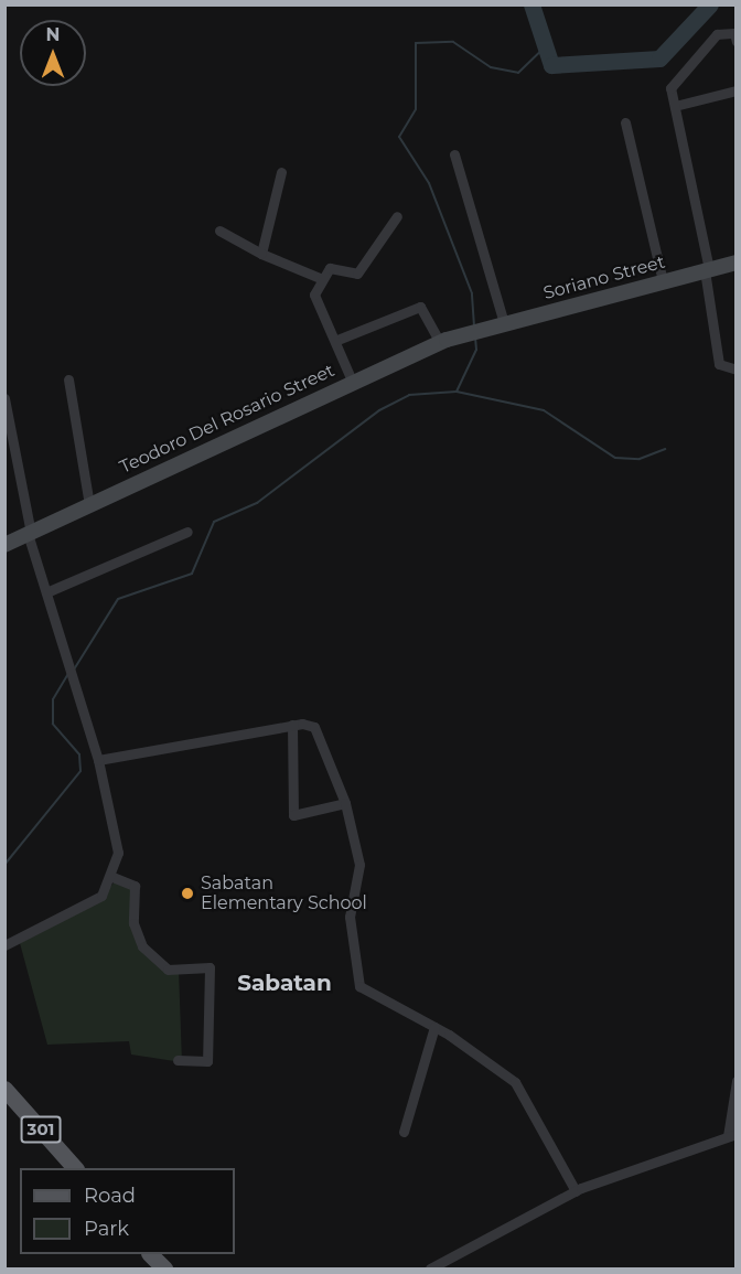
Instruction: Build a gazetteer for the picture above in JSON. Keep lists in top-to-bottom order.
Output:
{
  "streets": {
    "main road": ["Soriano Street", "Teodoro Del Rosario Street", "301"]
  },
  "crossings": [
    ["Soriano Street", "Teodoro Del Rosario Street"]
  ],
  "districts": ["Sabatan"],
  "places": ["Sabatan Elementary School"],
  "legend": ["Road", "Park"],
  "north": "top"
}
